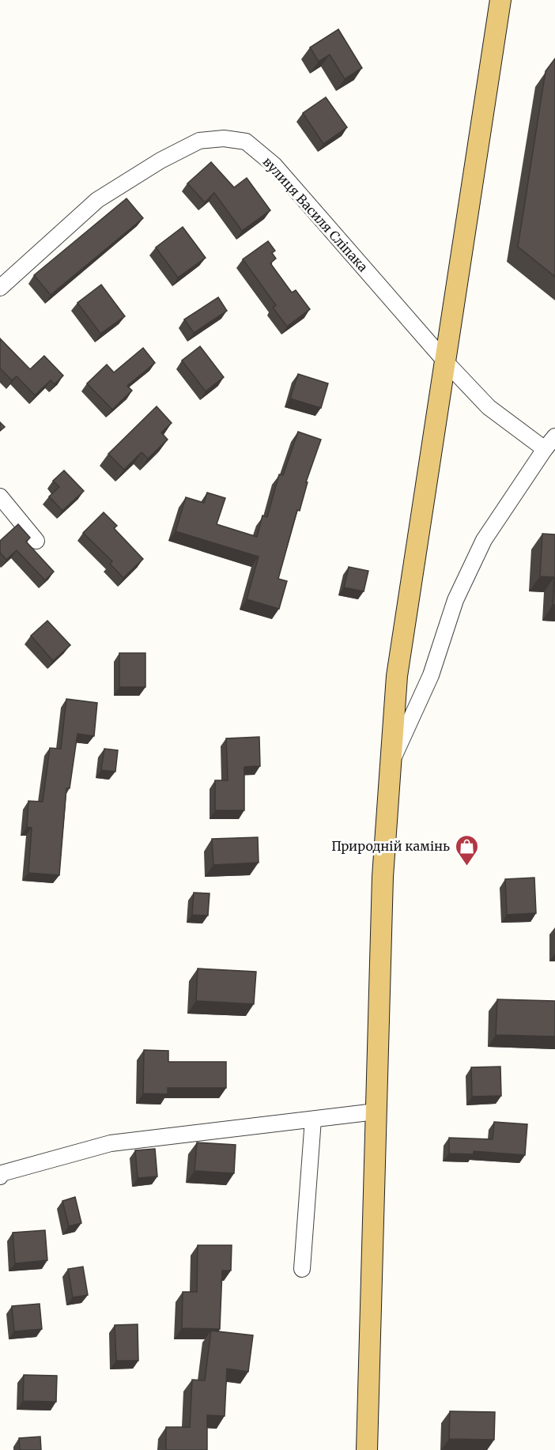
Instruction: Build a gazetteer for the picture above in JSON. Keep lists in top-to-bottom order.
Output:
{
  "streets": {
    "street": ["вулиця Василя Сліпака"]
  },
  "places": {
    "shop": ["Природній камінь"]
  }
}
